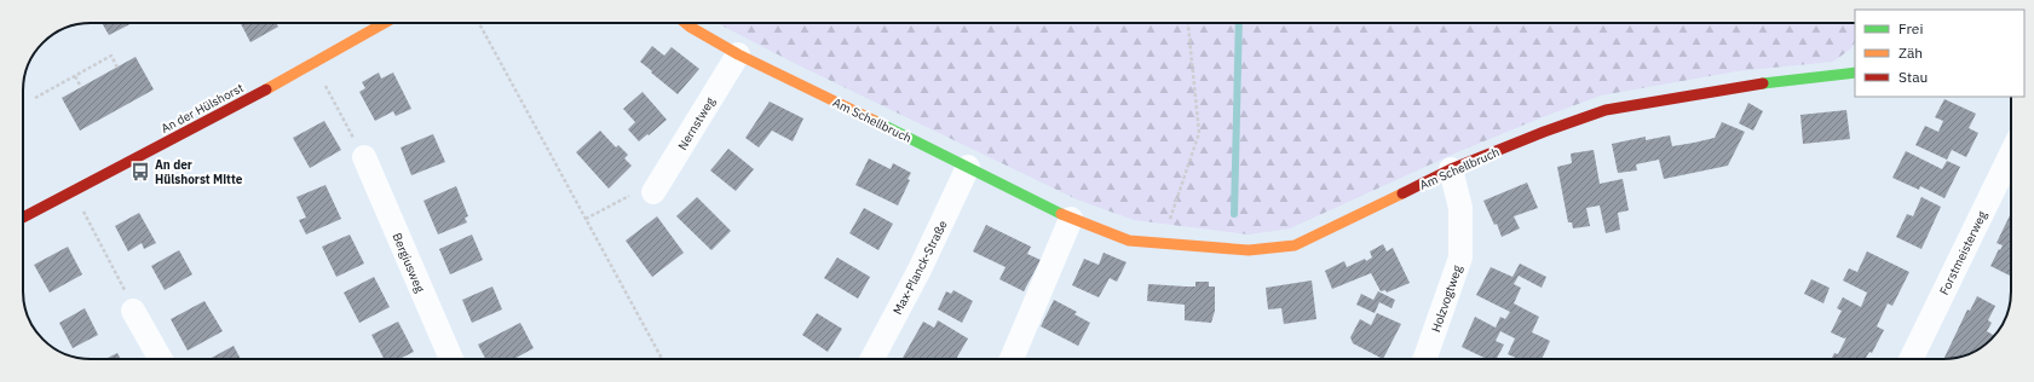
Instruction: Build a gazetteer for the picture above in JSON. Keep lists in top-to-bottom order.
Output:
{
  "streets": {
    "street": [
      "An der Hülshorst",
      "Am Schellbruch",
      "Nernstweg",
      "Forstmeisterweg",
      "Bergiusweg",
      "Max-Planck-Straße",
      "Holzvogtweg"
    ]
  },
  "crossings": [
    ["Am Schellbruch", "Nernstweg"],
    ["Am Schellbruch", "Max-Planck-Straße"],
    ["Am Schellbruch", "Holzvogtweg"]
  ],
  "places": {
    "bus stop": ["An der Hülshorst Mitte"]
  },
  "legend": ["Frei", "Zäh", "Stau"]
}
